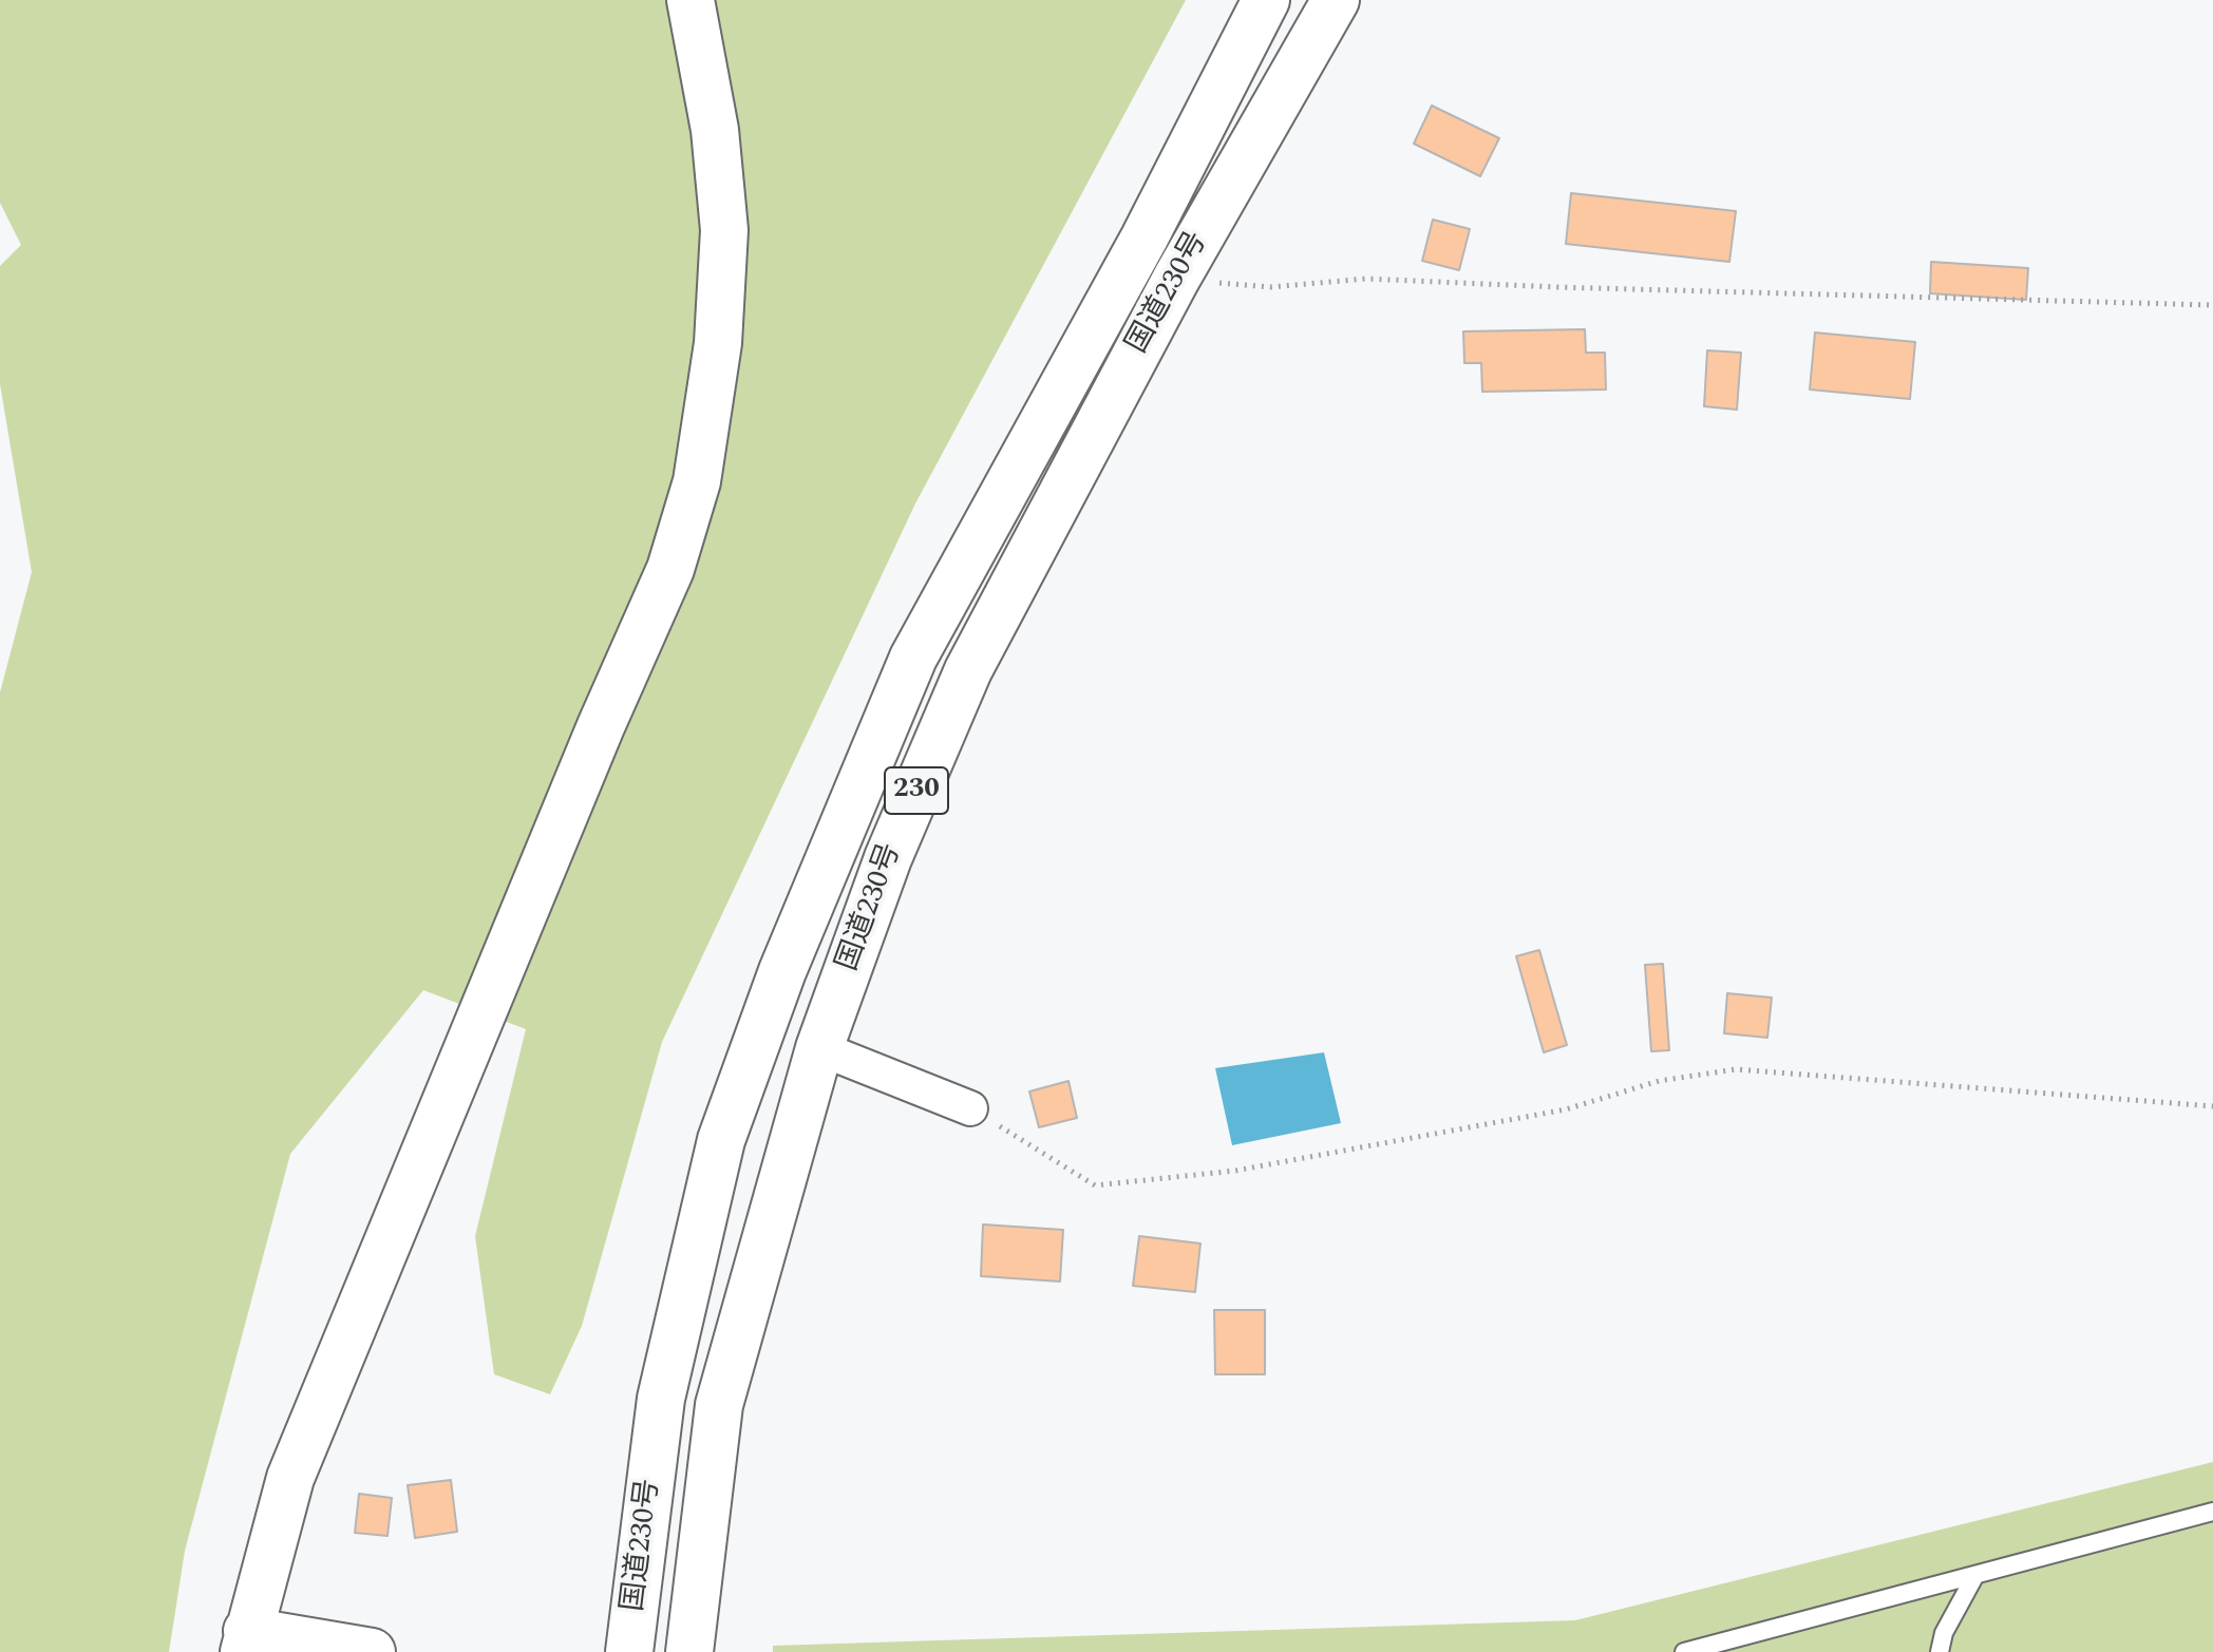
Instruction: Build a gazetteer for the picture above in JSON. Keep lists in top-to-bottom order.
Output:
{
  "streets": {
    "main road": ["国道230号", "230"]
  }
}
